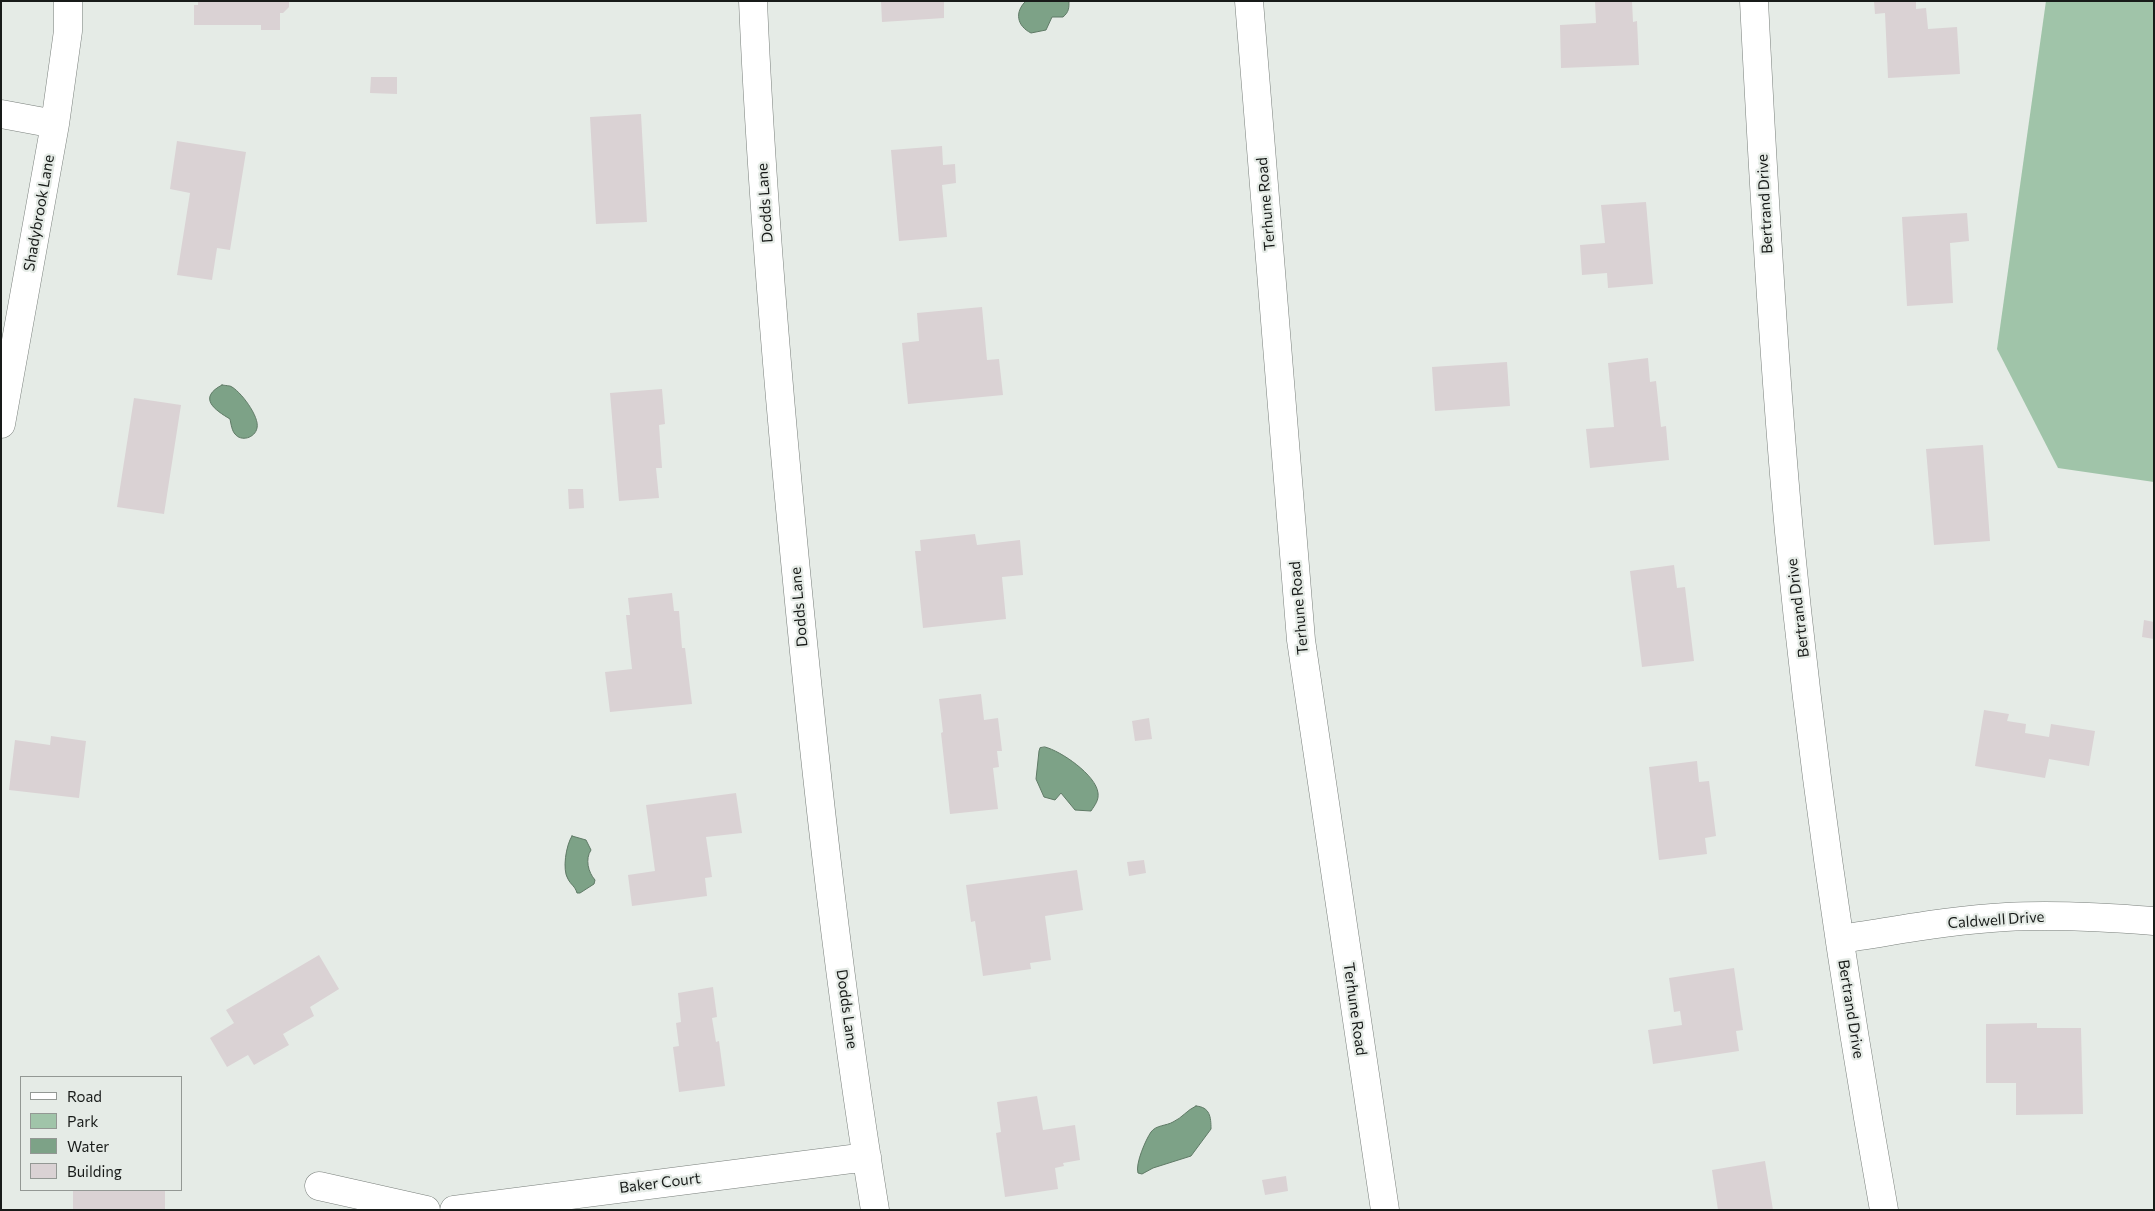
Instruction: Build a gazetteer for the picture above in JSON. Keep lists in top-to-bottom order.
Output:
{
  "streets": {
    "street": [
      "Dodds Lane",
      "Terhune Road",
      "Bertrand Drive",
      "Shadybrook Lane",
      "Caldwell Drive",
      "Baker Court"
    ]
  },
  "crossings": [
    ["Dodds Lane", "Baker Court"],
    ["Bertrand Drive", "Caldwell Drive"]
  ],
  "legend": [
    "Road",
    "Park",
    "Water",
    "Building"
  ]
}
